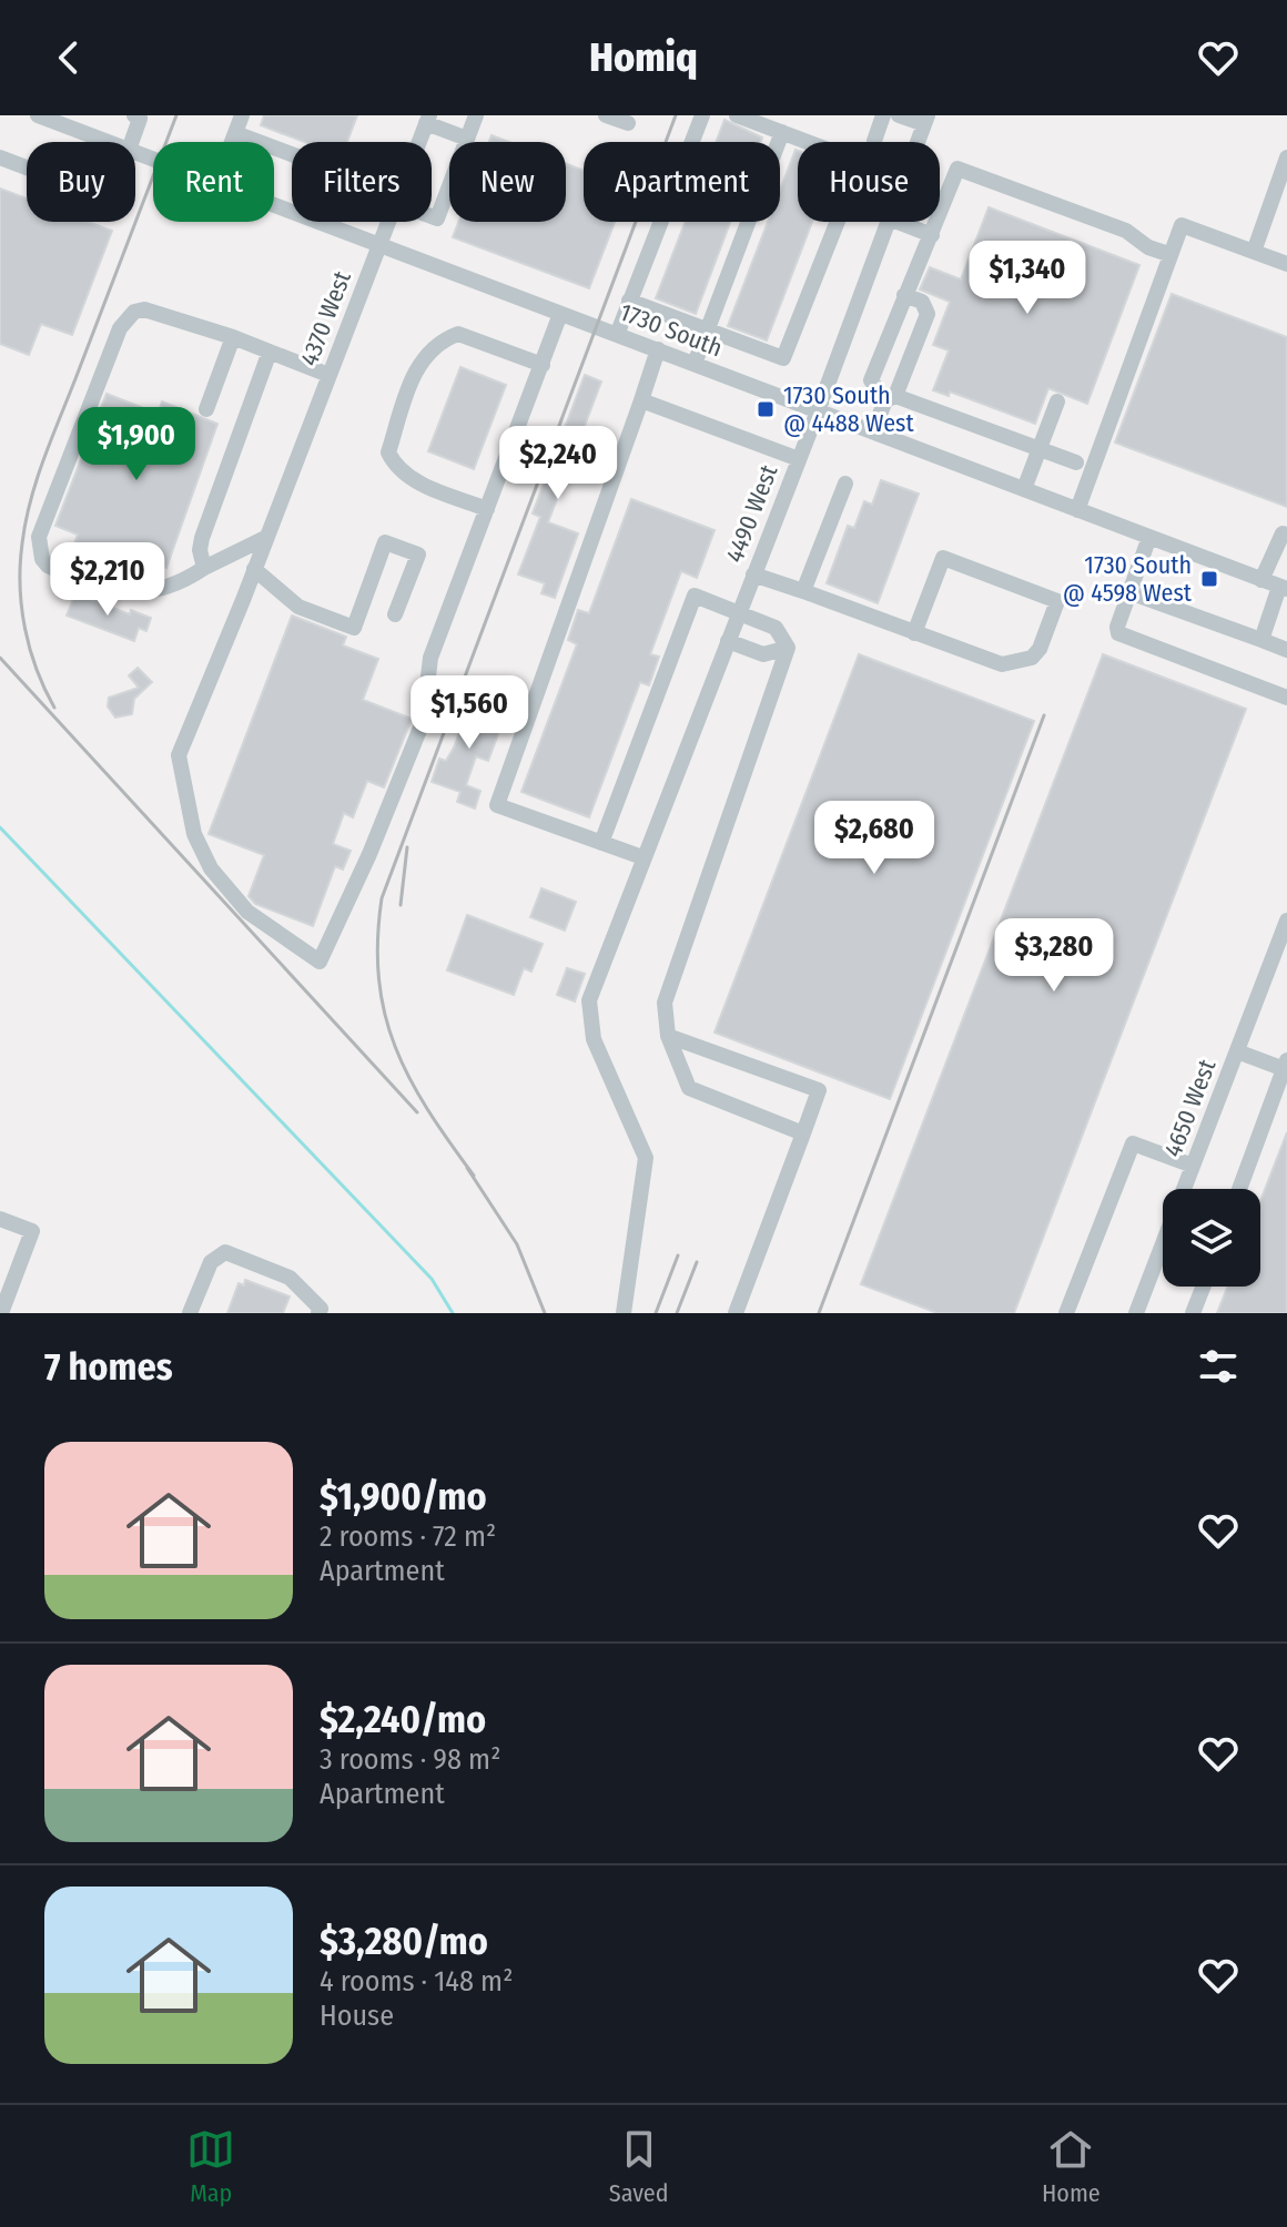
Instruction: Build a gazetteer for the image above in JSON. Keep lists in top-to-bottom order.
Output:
{
  "streets": {
    "street": [
      "4370 West",
      "1730 South",
      "4490 West",
      "4650 West"
    ]
  },
  "crossings": [
    ["4370 West", "1730 South"],
    ["1730 South", "4490 West"]
  ],
  "places": {
    "transit": ["1730 South @ 4488 West", "1730 South @ 4598 West"]
  },
  "page": {
    "header": "Homiq",
    "chip": [
      "Buy",
      "Rent",
      "Filters",
      "New",
      "Apartment",
      "House"
    ],
    "price": [
      "$1,340",
      "$1,900",
      "$2,240",
      "$2,210",
      "$1,560",
      "$2,680",
      "$3,280"
    ],
    "heading": "7 homes",
    "list": [
      {
        "name": "$1,900/mo",
        "note": "2 rooms · 72 m² · Apartment"
      },
      {
        "name": "$2,240/mo",
        "note": "3 rooms · 98 m² · Apartment"
      },
      {
        "name": "$3,280/mo",
        "note": "4 rooms · 148 m² · House"
      }
    ],
    "tabs": ["Map", "Saved", "Home"]
  }
}
